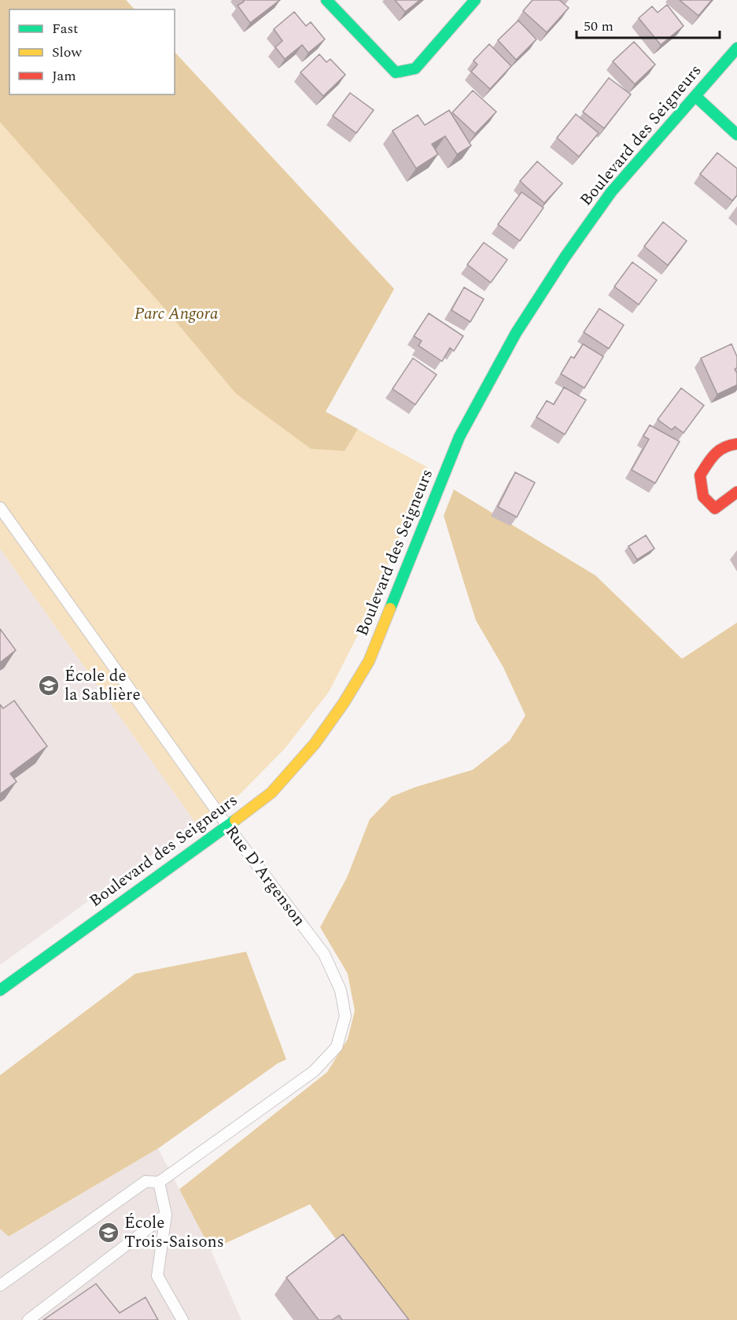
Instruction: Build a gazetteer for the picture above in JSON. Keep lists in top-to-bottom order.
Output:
{
  "streets": {
    "street": ["Boulevard des Seigneurs"],
    "lane": ["Rue D'Argenson"]
  },
  "crossings": [
    ["Boulevard des Seigneurs", "Rue D'Argenson"]
  ],
  "parks": ["Parc Angora"],
  "places": {
    "school or university": ["École de la Sablière", "École Trois-Saisons"]
  },
  "legend": ["Fast", "Slow", "Jam"],
  "scale_bar": "50 m"
}
